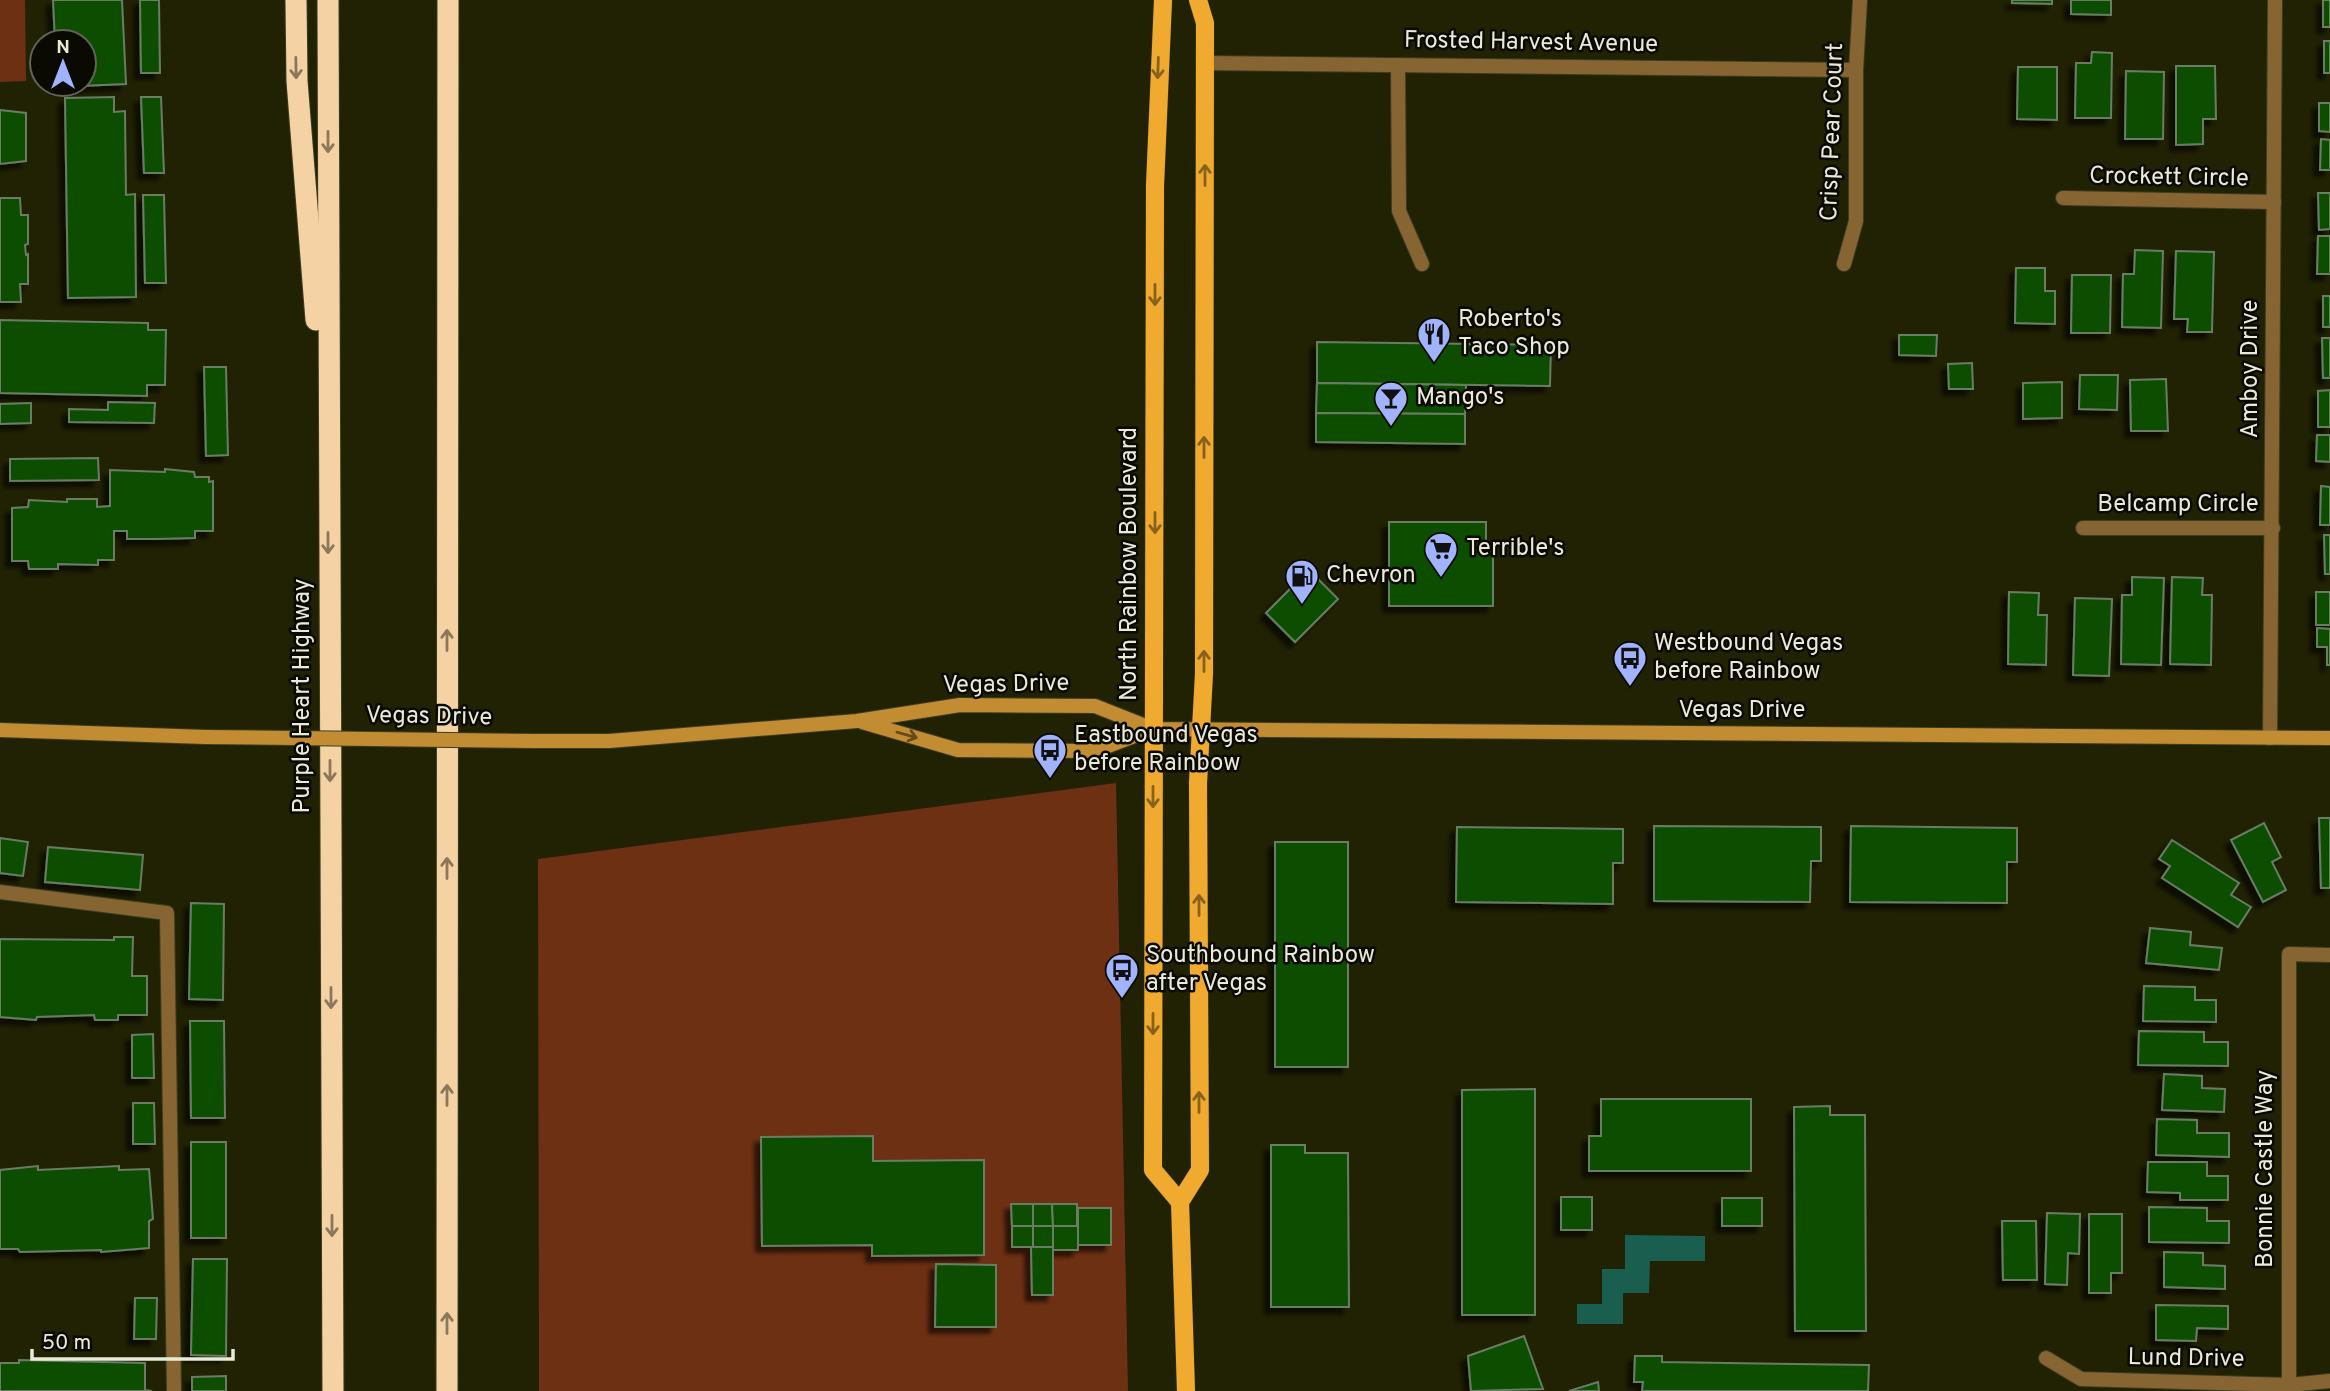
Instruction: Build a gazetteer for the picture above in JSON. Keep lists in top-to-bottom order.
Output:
{
  "streets": {
    "highway": ["Purple Heart Highway"],
    "main road": ["North Rainbow Boulevard", "Vegas Drive"],
    "street": [
      "Frosted Harvest Avenue",
      "Crisp Pear Court",
      "Crockett Circle",
      "Amboy Drive",
      "Belcamp Circle",
      "Bonnie Castle Way",
      "Lund Drive"
    ]
  },
  "crossings": [
    ["Frosted Harvest Avenue", "Crisp Pear Court"],
    ["Crockett Circle", "Amboy Drive"],
    ["Amboy Drive", "Belcamp Circle"],
    ["Amboy Drive", "Vegas Drive"],
    ["North Rainbow Boulevard", "Vegas Drive"],
    ["Bonnie Castle Way", "Lund Drive"]
  ],
  "places": {
    "restaurant": ["Roberto's Taco Shop"],
    "bar": ["Mango's"],
    "supermarket": ["Terrible's"],
    "fuel station": ["Chevron"],
    "bus stop": ["Westbound Vegas before Rainbow", "Eastbound Vegas before Rainbow", "Southbound Rainbow after Vegas"]
  },
  "scale_bar": "50 m",
  "north": "top"
}
